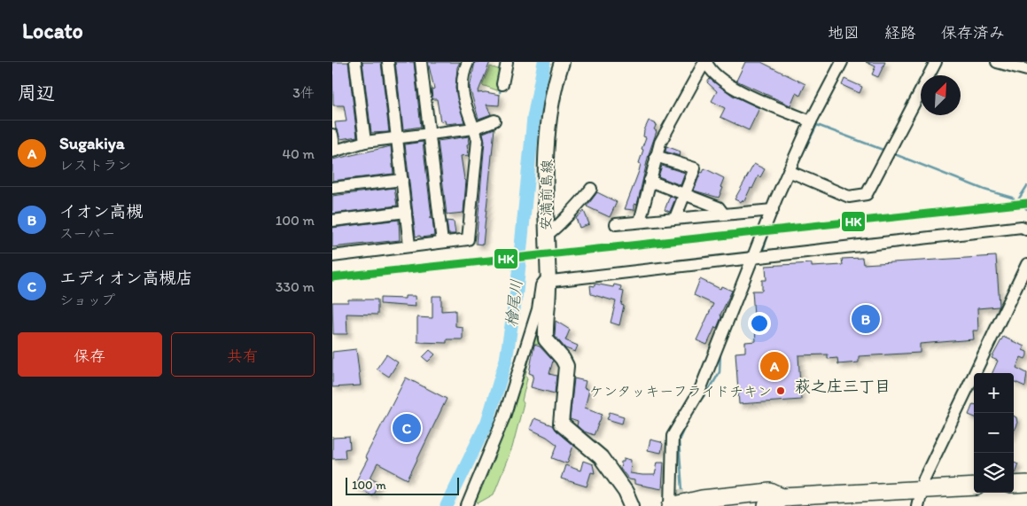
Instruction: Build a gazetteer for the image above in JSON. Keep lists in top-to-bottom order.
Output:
{
  "streets": {
    "main road": ["安満前島線"]
  },
  "districts": ["萩之庄三丁目"],
  "water": ["檜尾川"],
  "places": ["ケンタッキーフライドチキン"],
  "lines": ["transit line HK"],
  "scale_bar": "100 m",
  "north": "top right",
  "page": {
    "header": "Locato",
    "nav": ["地図", "経路", "保存済み"],
    "heading": ["周辺", "3件"],
    "list": [
      {
        "mark": "A",
        "name": "Sugakiya",
        "note": "レストラン",
        "value": "40 m"
      },
      {
        "mark": "B",
        "name": "イオン高槻",
        "note": "スーパー",
        "value": "100 m"
      },
      {
        "mark": "C",
        "name": "エディオン高槻店",
        "note": "ショップ",
        "value": "330 m"
      }
    ],
    "pins": ["B", "A", "C"],
    "buttons": ["保存", "共有"],
    "map_buttons": ["+", "−"],
    "scale": "100 m"
  }
}
